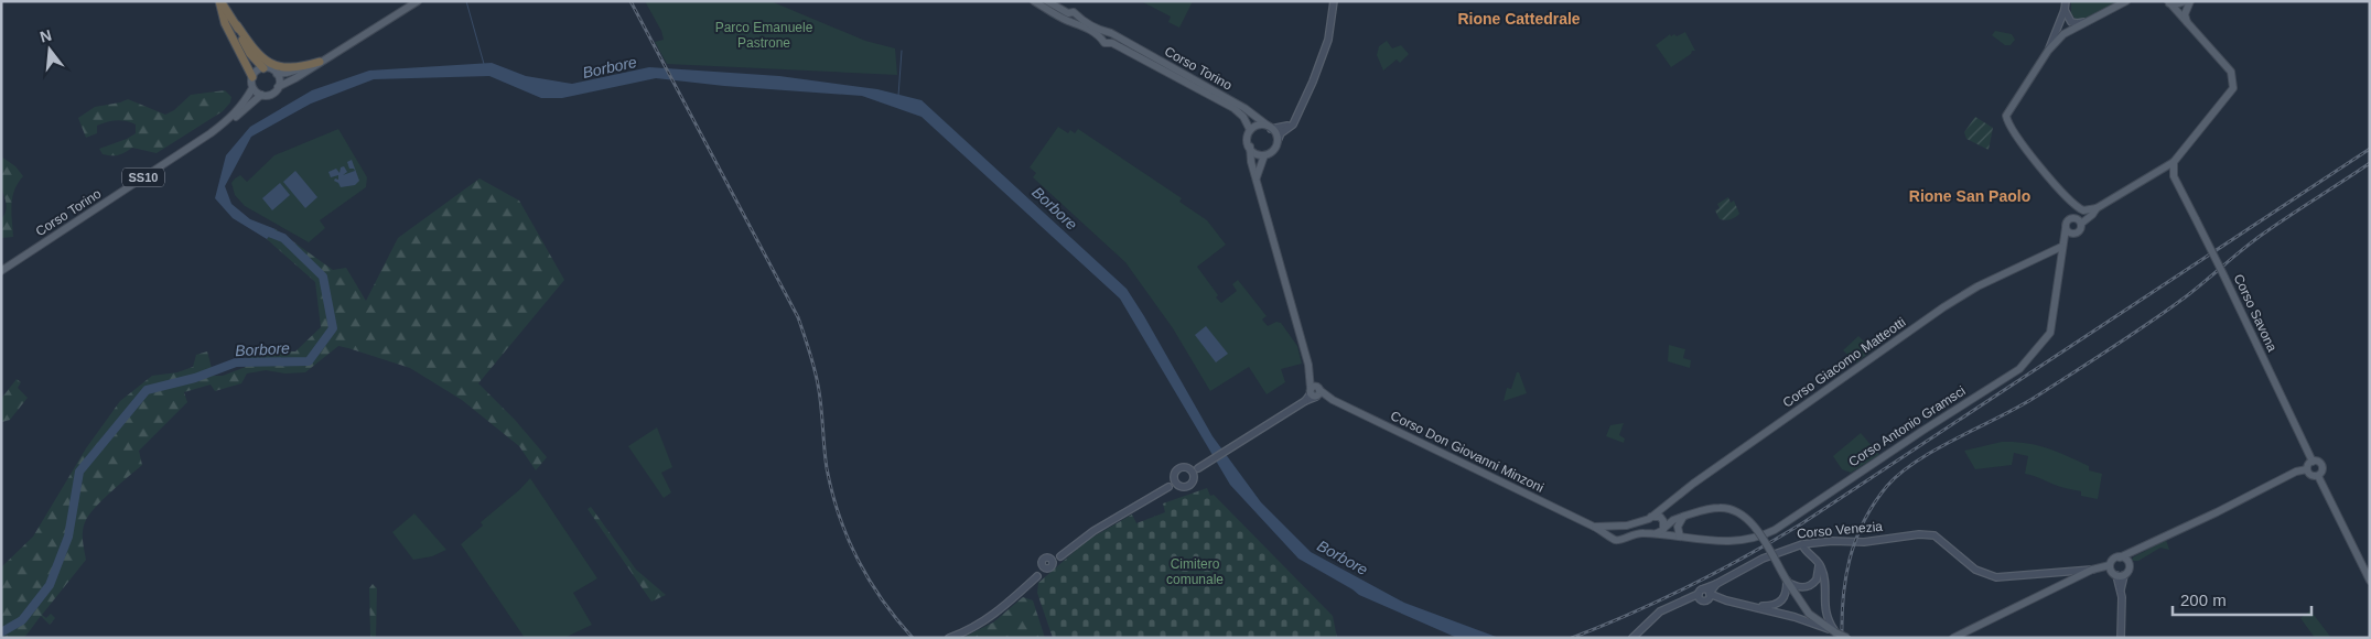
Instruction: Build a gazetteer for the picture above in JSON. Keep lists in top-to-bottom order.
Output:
{
  "streets": {
    "main road": [
      "Corso Torino",
      "SS10",
      "Corso Savona",
      "Corso Giacomo Matteotti",
      "Corso Antonio Gramsci",
      "Corso Don Giovanni Minzoni",
      "Corso Venezia"
    ]
  },
  "crossings": [
    ["Corso Giacomo Matteotti", "Corso Antonio Gramsci"],
    ["Corso Giacomo Matteotti", "Corso Don Giovanni Minzoni"]
  ],
  "districts": ["Rione Cattedrale", "Rione San Paolo"],
  "water": ["Borbore"],
  "parks": ["Parco Emanuele Pastrone", "Cimitero comunale"],
  "scale_bar": "200 m",
  "north": "top"
}
